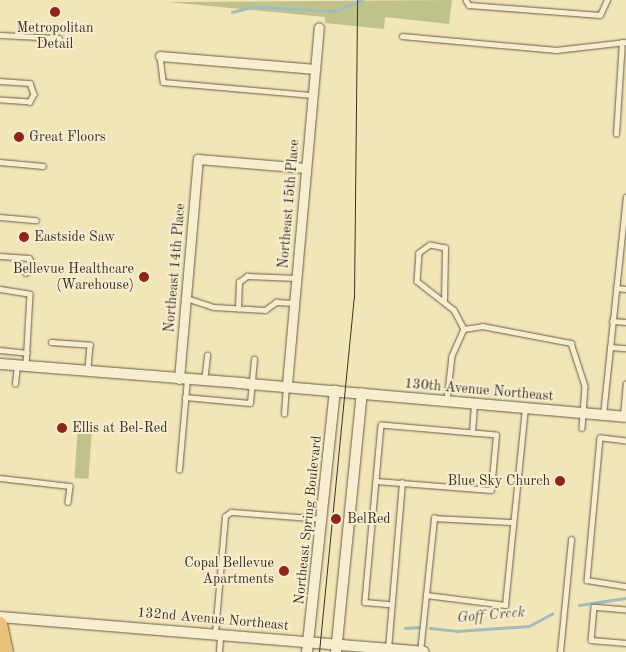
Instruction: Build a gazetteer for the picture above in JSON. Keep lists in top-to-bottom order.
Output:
{
  "streets": {
    "street": [
      "Northeast 15th Place",
      "Northeast 14th Place",
      "130th Avenue Northeast",
      "Northeast Spring Boulevard",
      "132nd Avenue Northeast"
    ]
  },
  "crossings": [
    ["Northeast 15th Place", "Northeast 14th Place"],
    ["Northeast 15th Place", "130th Avenue Northeast"],
    ["Northeast 14th Place", "130th Avenue Northeast"],
    ["130th Avenue Northeast", "Northeast Spring Boulevard"],
    ["Northeast Spring Boulevard", "132nd Avenue Northeast"]
  ],
  "water": ["Goff Creek"],
  "places": [
    "Metropolitan Detail",
    "Great Floors",
    "Eastside Saw",
    "Bellevue Healthcare (Warehouse)",
    "Ellis at Bel-Red",
    "Blue Sky Church",
    "BelRed",
    "Copal Bellevue Apartments"
  ]
}
